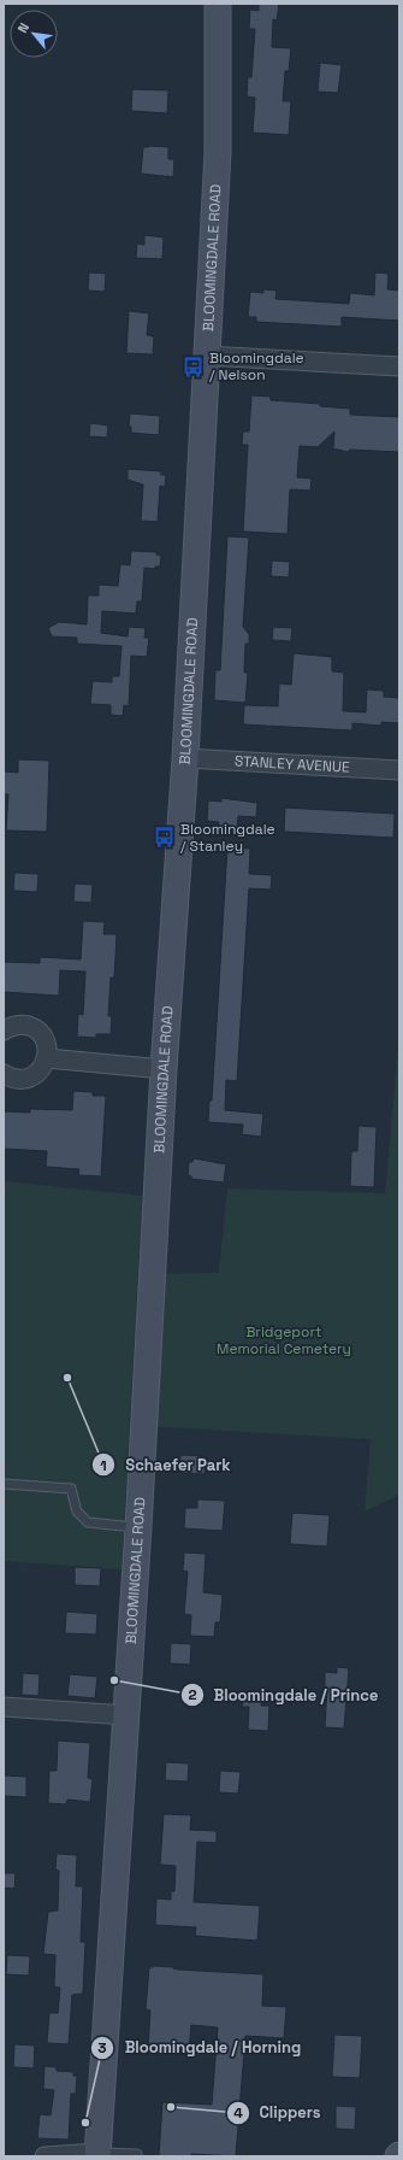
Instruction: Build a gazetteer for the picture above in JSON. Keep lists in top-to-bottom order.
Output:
{
  "streets": {
    "main road": ["BLOOMINGDALE ROAD"],
    "street": ["STANLEY AVENUE"]
  },
  "crossings": [
    ["BLOOMINGDALE ROAD", "STANLEY AVENUE"]
  ],
  "parks": ["Bridgeport Memorial Cemetery"],
  "places": {
    "bus stop": ["Bloomingdale / Nelson", "Bloomingdale / Stanley"],
    "other": [
      "Schaefer Park",
      "Bloomingdale / Prince",
      "Clippers",
      "Bloomingdale / Horning"
    ]
  },
  "north": "top left"
}
